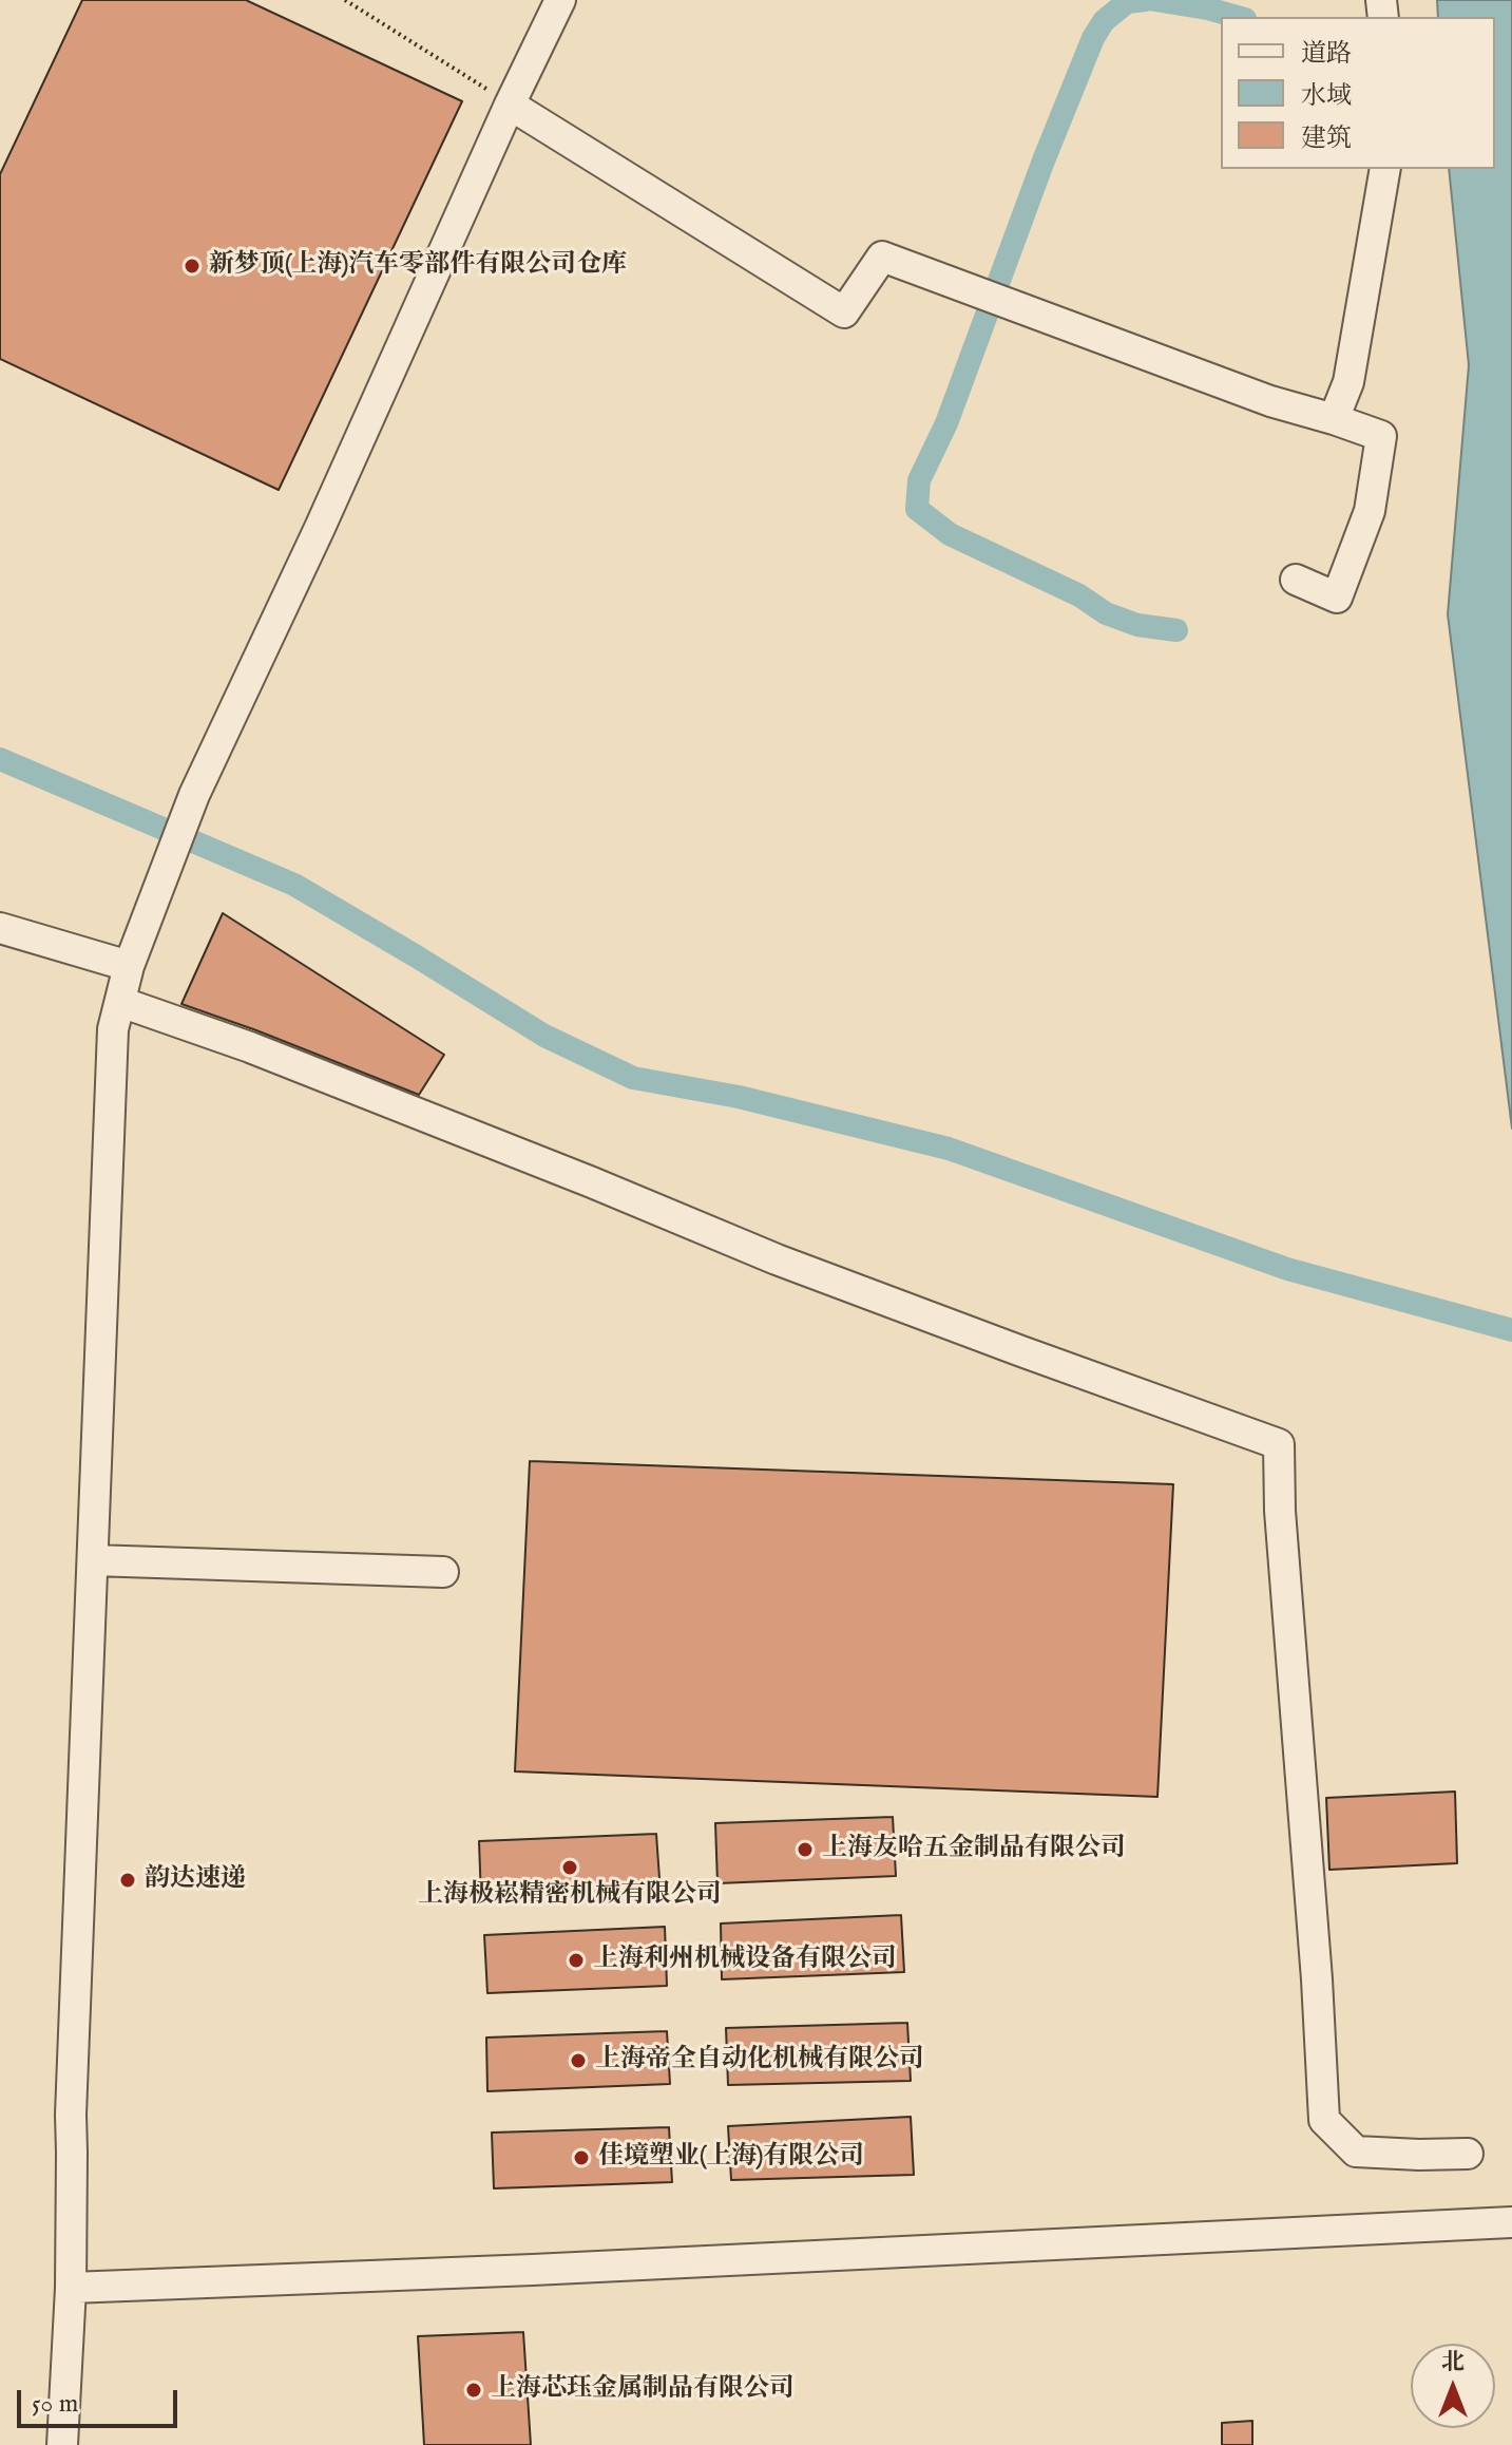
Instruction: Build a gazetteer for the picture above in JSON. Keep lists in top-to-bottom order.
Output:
{
  "places": [
    "新梦顶(上海)汽车零部件有限公司仓库",
    "上海友哈五金制品有限公司",
    "上海极崧精密机械有限公司",
    "韵达速递",
    "上海利州机械设备有限公司",
    "上海帝全自动化机械有限公司",
    "佳境塑业(上海)有限公司",
    "上海芯珏金属制品有限公司"
  ],
  "legend": ["道路", "水域", "建筑"],
  "scale_bar": "50 m",
  "north": "top"
}
